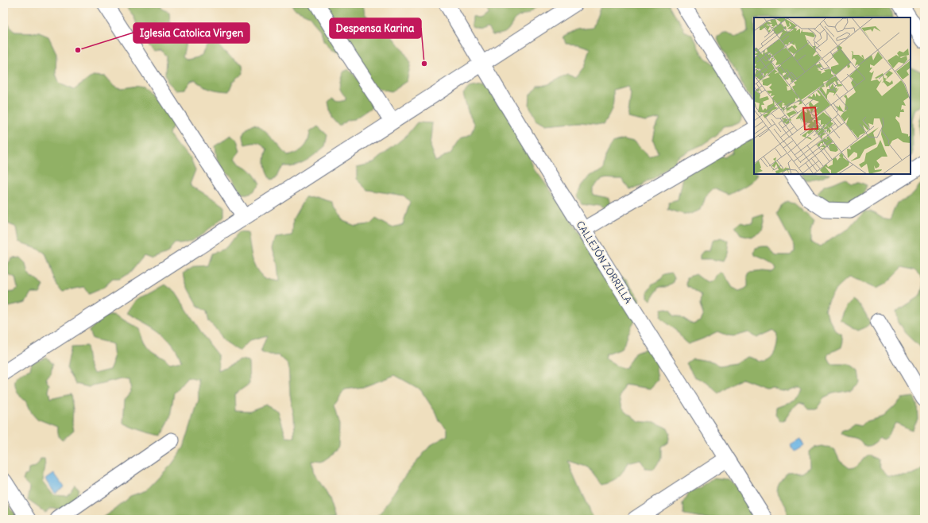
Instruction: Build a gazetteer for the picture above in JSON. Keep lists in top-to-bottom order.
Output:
{
  "streets": {
    "street": ["CALLEJÓN ZORRILLA"]
  },
  "places": ["Iglesia Catolica Virgen", "Despensa Karina"]
}
